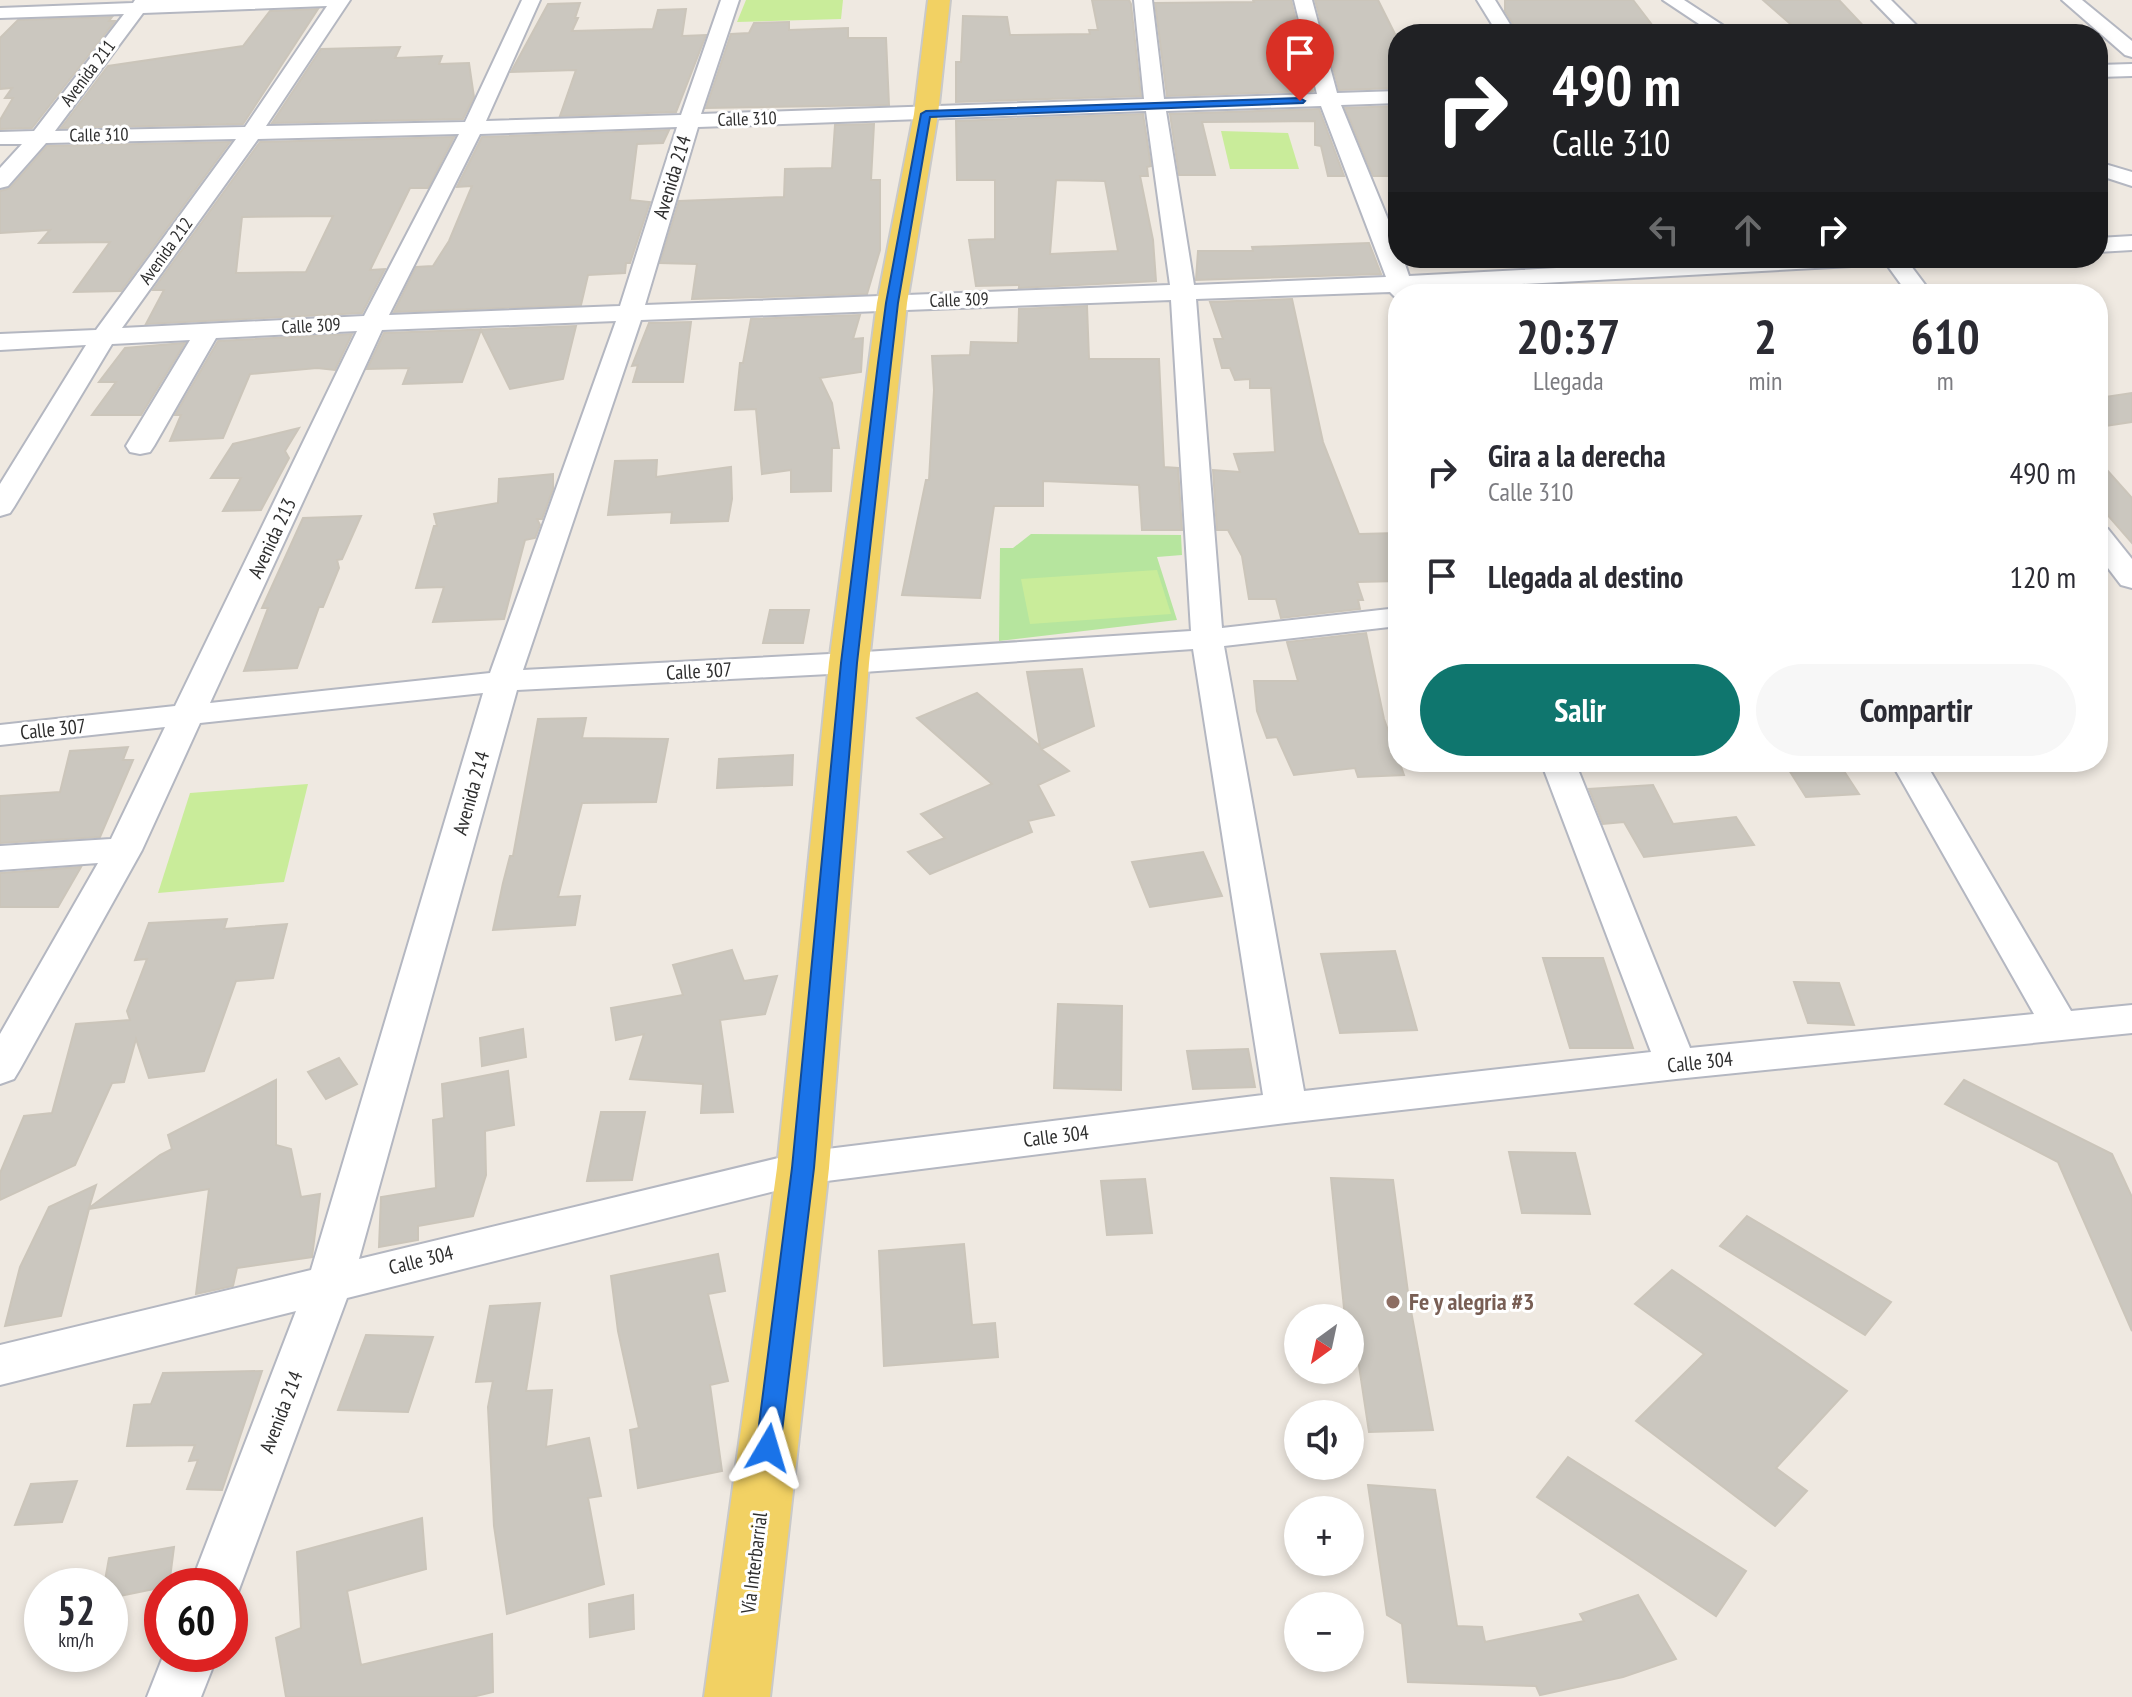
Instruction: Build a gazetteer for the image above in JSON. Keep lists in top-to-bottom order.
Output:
{
  "streets": {
    "main road": ["Vía Interbarrial"],
    "street": [
      "Avenida 211",
      "Calle 310",
      "Avenida 214",
      "Avenida 212",
      "Calle 309",
      "Avenida 213",
      "Calle 307",
      "Calle 304"
    ]
  },
  "crossings": [
    ["Avenida 211", "Calle 310"],
    ["Calle 310", "Avenida 214"],
    ["Calle 310", "Avenida 212"],
    ["Calle 310", "Avenida 213"],
    ["Calle 310", "Vía Interbarrial"],
    ["Avenida 214", "Calle 309"],
    ["Avenida 214", "Calle 307"],
    ["Avenida 214", "Calle 304"],
    ["Avenida 212", "Calle 309"],
    ["Calle 309", "Avenida 213"],
    ["Calle 309", "Vía Interbarrial"],
    ["Avenida 213", "Calle 307"],
    ["Calle 307", "Vía Interbarrial"],
    ["Calle 304", "Vía Interbarrial"]
  ],
  "places": ["Fe y alegria #3"],
  "north": "bottom left",
  "page": {
    "turn": ["490 m", "Calle 310"],
    "eta": [
      "20:37",
      "Llegada",
      "2",
      "min",
      "610",
      "m"
    ],
    "list": [
      {
        "name": "Gira a la derecha",
        "note": "Calle 310",
        "value": "490 m"
      },
      {
        "name": "Llegada al destino",
        "value": "120 m"
      }
    ],
    "buttons": ["Salir", "Compartir"],
    "map_buttons": ["+", "−"],
    "speed": "52 km/h",
    "limit": "60"
  }
}
